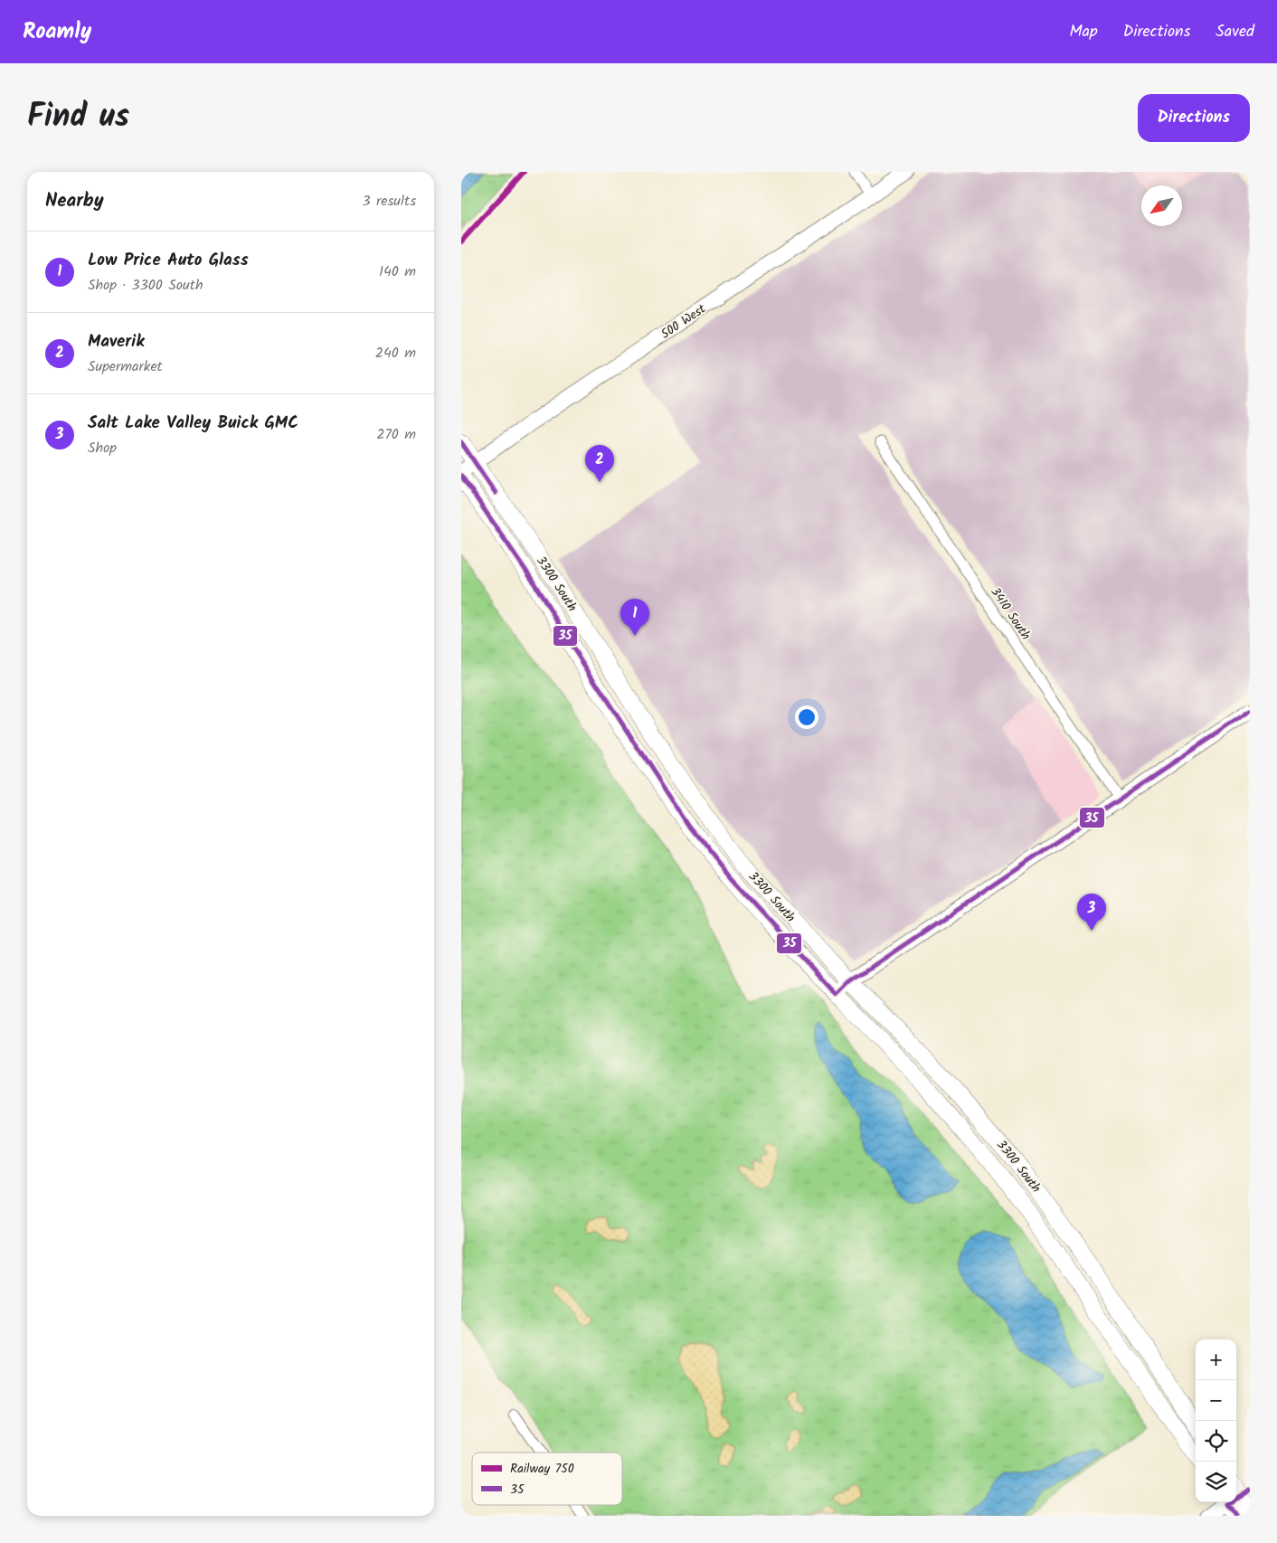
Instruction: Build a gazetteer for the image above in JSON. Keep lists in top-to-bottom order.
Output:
{
  "streets": {
    "main road": ["500 West", "3300 South"],
    "street": ["3410 South"]
  },
  "crossings": [
    ["500 West", "3300 South"]
  ],
  "lines": ["rail line 750", "transit line 35"],
  "legend": ["Railway 750", "35"],
  "north": "bottom left",
  "page": {
    "header": "Roamly",
    "nav": ["Map", "Directions", "Saved"],
    "title": "Find us",
    "buttons": "Directions",
    "heading": ["Nearby", "3 results"],
    "list": [
      {
        "mark": "1",
        "name": "Low Price Auto Glass",
        "note": "Shop · 3300 South",
        "value": "140 m"
      },
      {
        "mark": "2",
        "name": "Maverik",
        "note": "Supermarket",
        "value": "240 m"
      },
      {
        "mark": "3",
        "name": "Salt Lake Valley Buick GMC",
        "note": "Shop",
        "value": "270 m"
      }
    ],
    "pins": ["2", "1", "3"],
    "map_buttons": ["+", "−"]
  }
}
